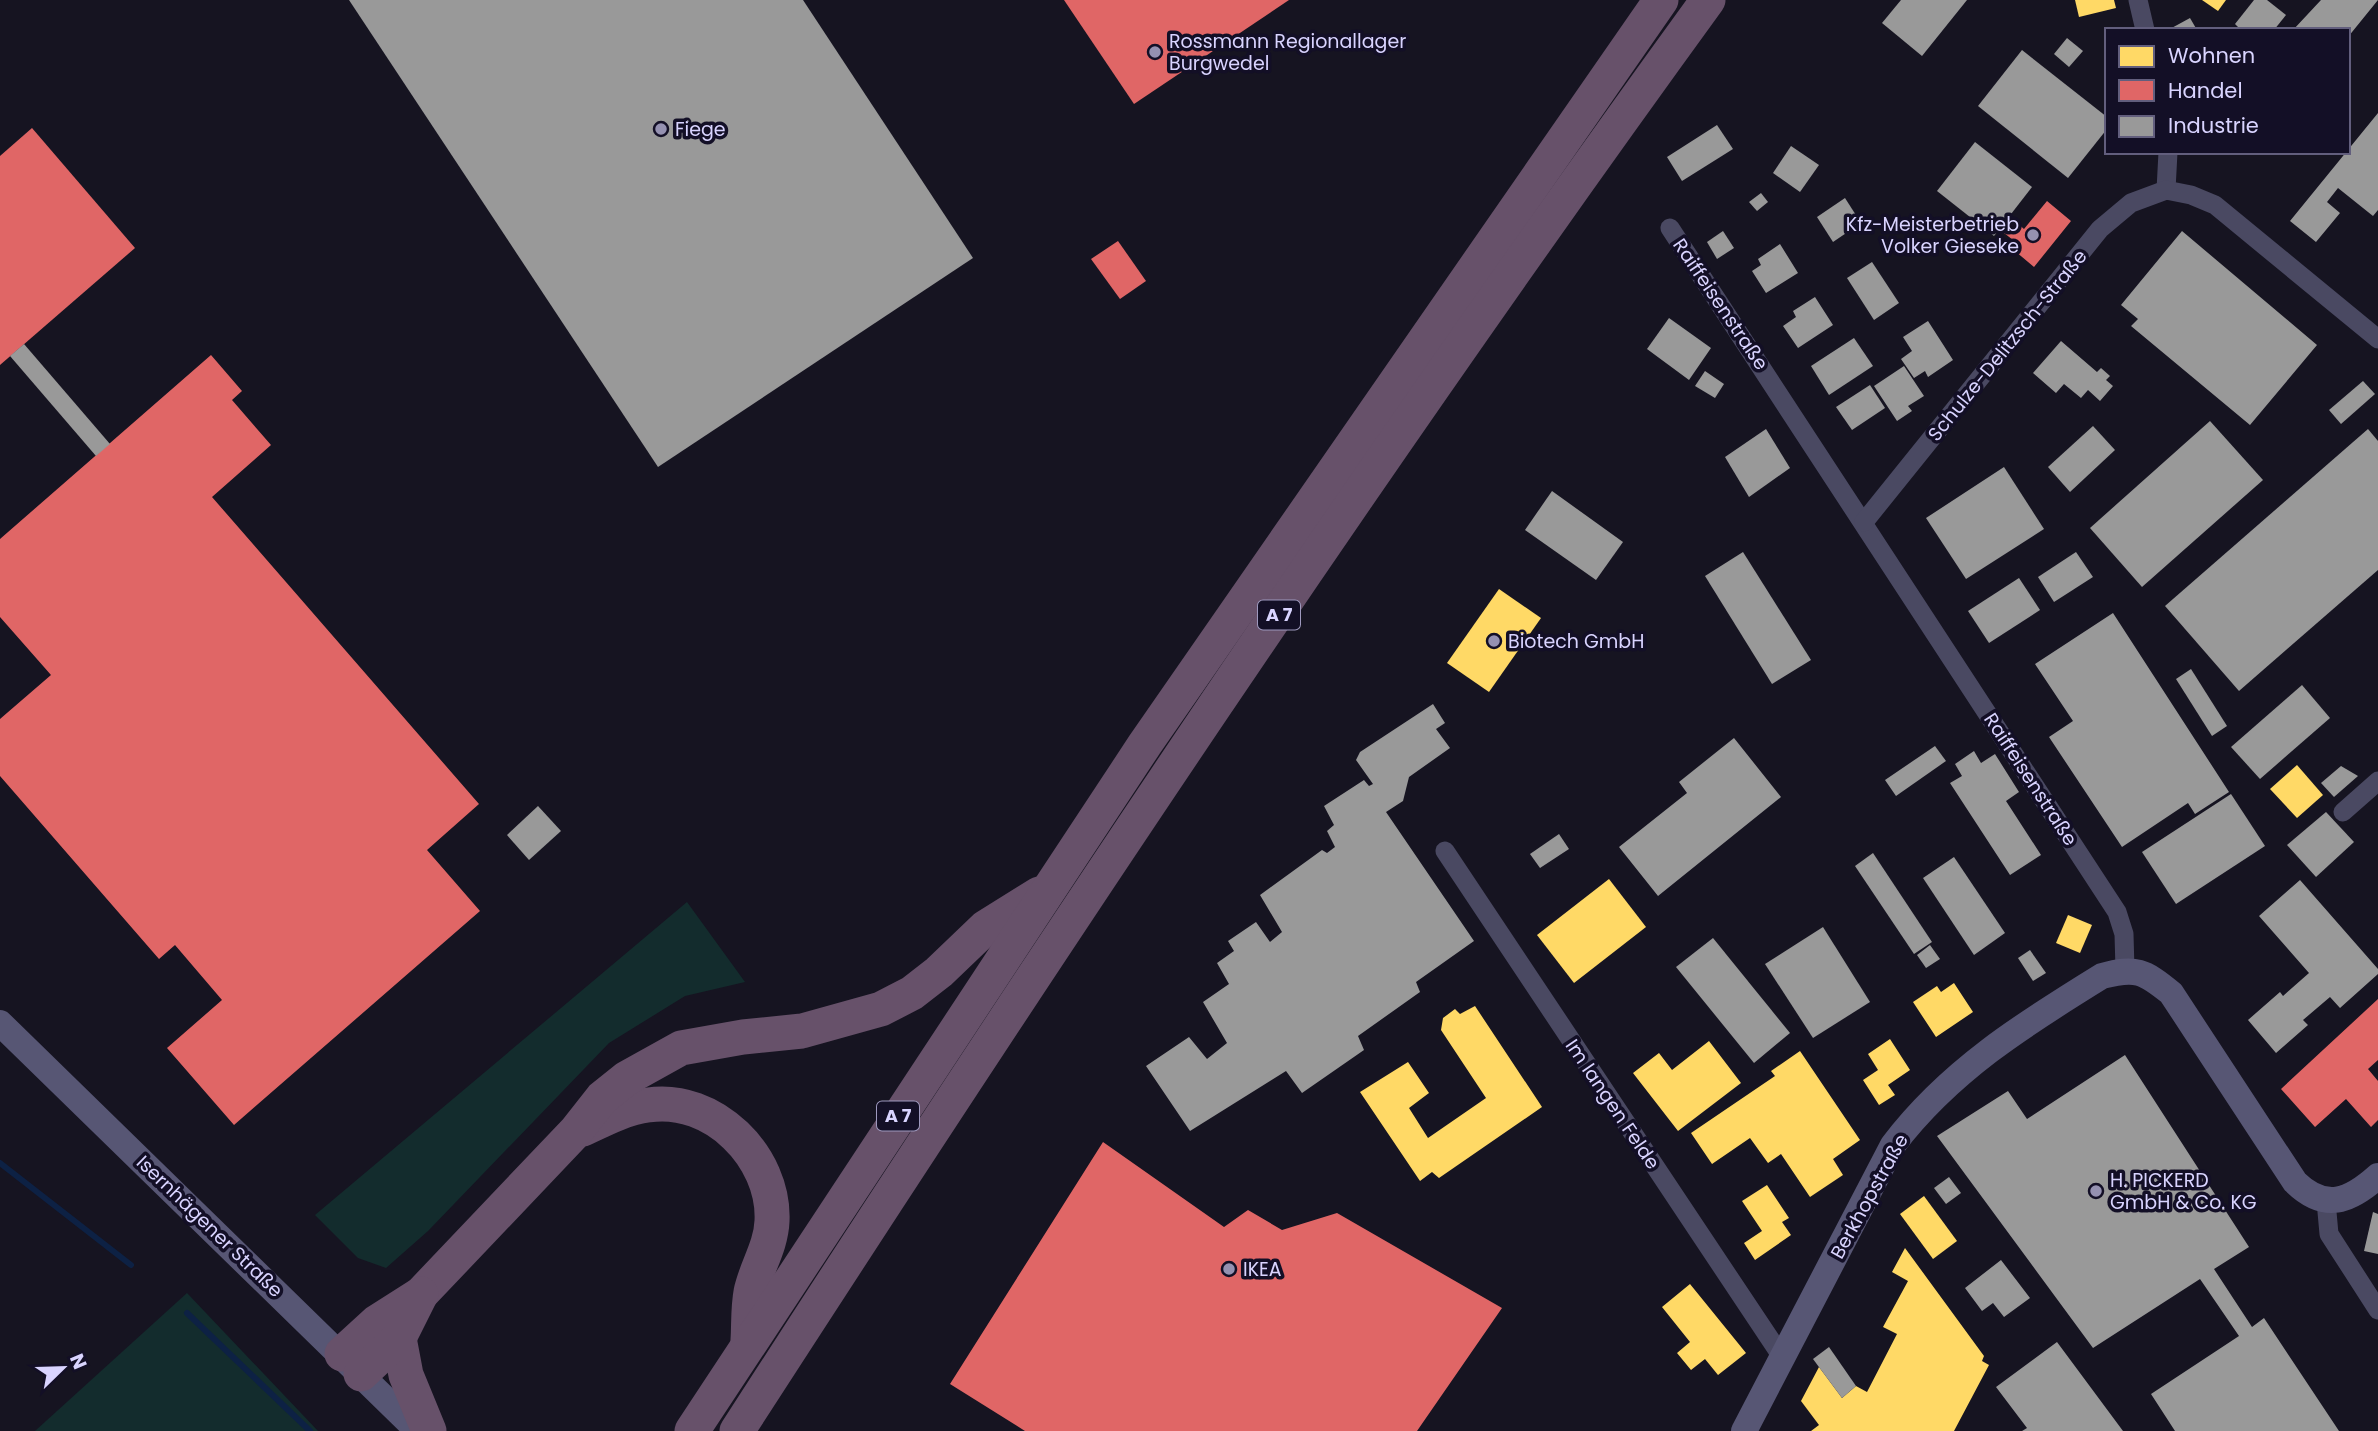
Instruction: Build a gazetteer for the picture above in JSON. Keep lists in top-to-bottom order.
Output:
{
  "streets": {
    "highway": ["A 7"],
    "main road": ["Berkhopstraße", "Isernhägener Straße"],
    "street": ["Raiffeisenstraße", "Schulze-Delitzsch-Straße", "Im langen Felde"]
  },
  "crossings": [
    ["Raiffeisenstraße", "Schulze-Delitzsch-Straße"],
    ["Raiffeisenstraße", "Berkhopstraße"],
    ["Im langen Felde", "Berkhopstraße"]
  ],
  "places": [
    "Rossmann Regionallager Burgwedel",
    "Fiege",
    "Kfz-Meisterbetrieb Volker Gieseke",
    "Biotech GmbH",
    "H. PICKERD GmbH & Co. KG",
    "IKEA"
  ],
  "legend": ["Wohnen", "Handel", "Industrie"],
  "north": "top right"
}
